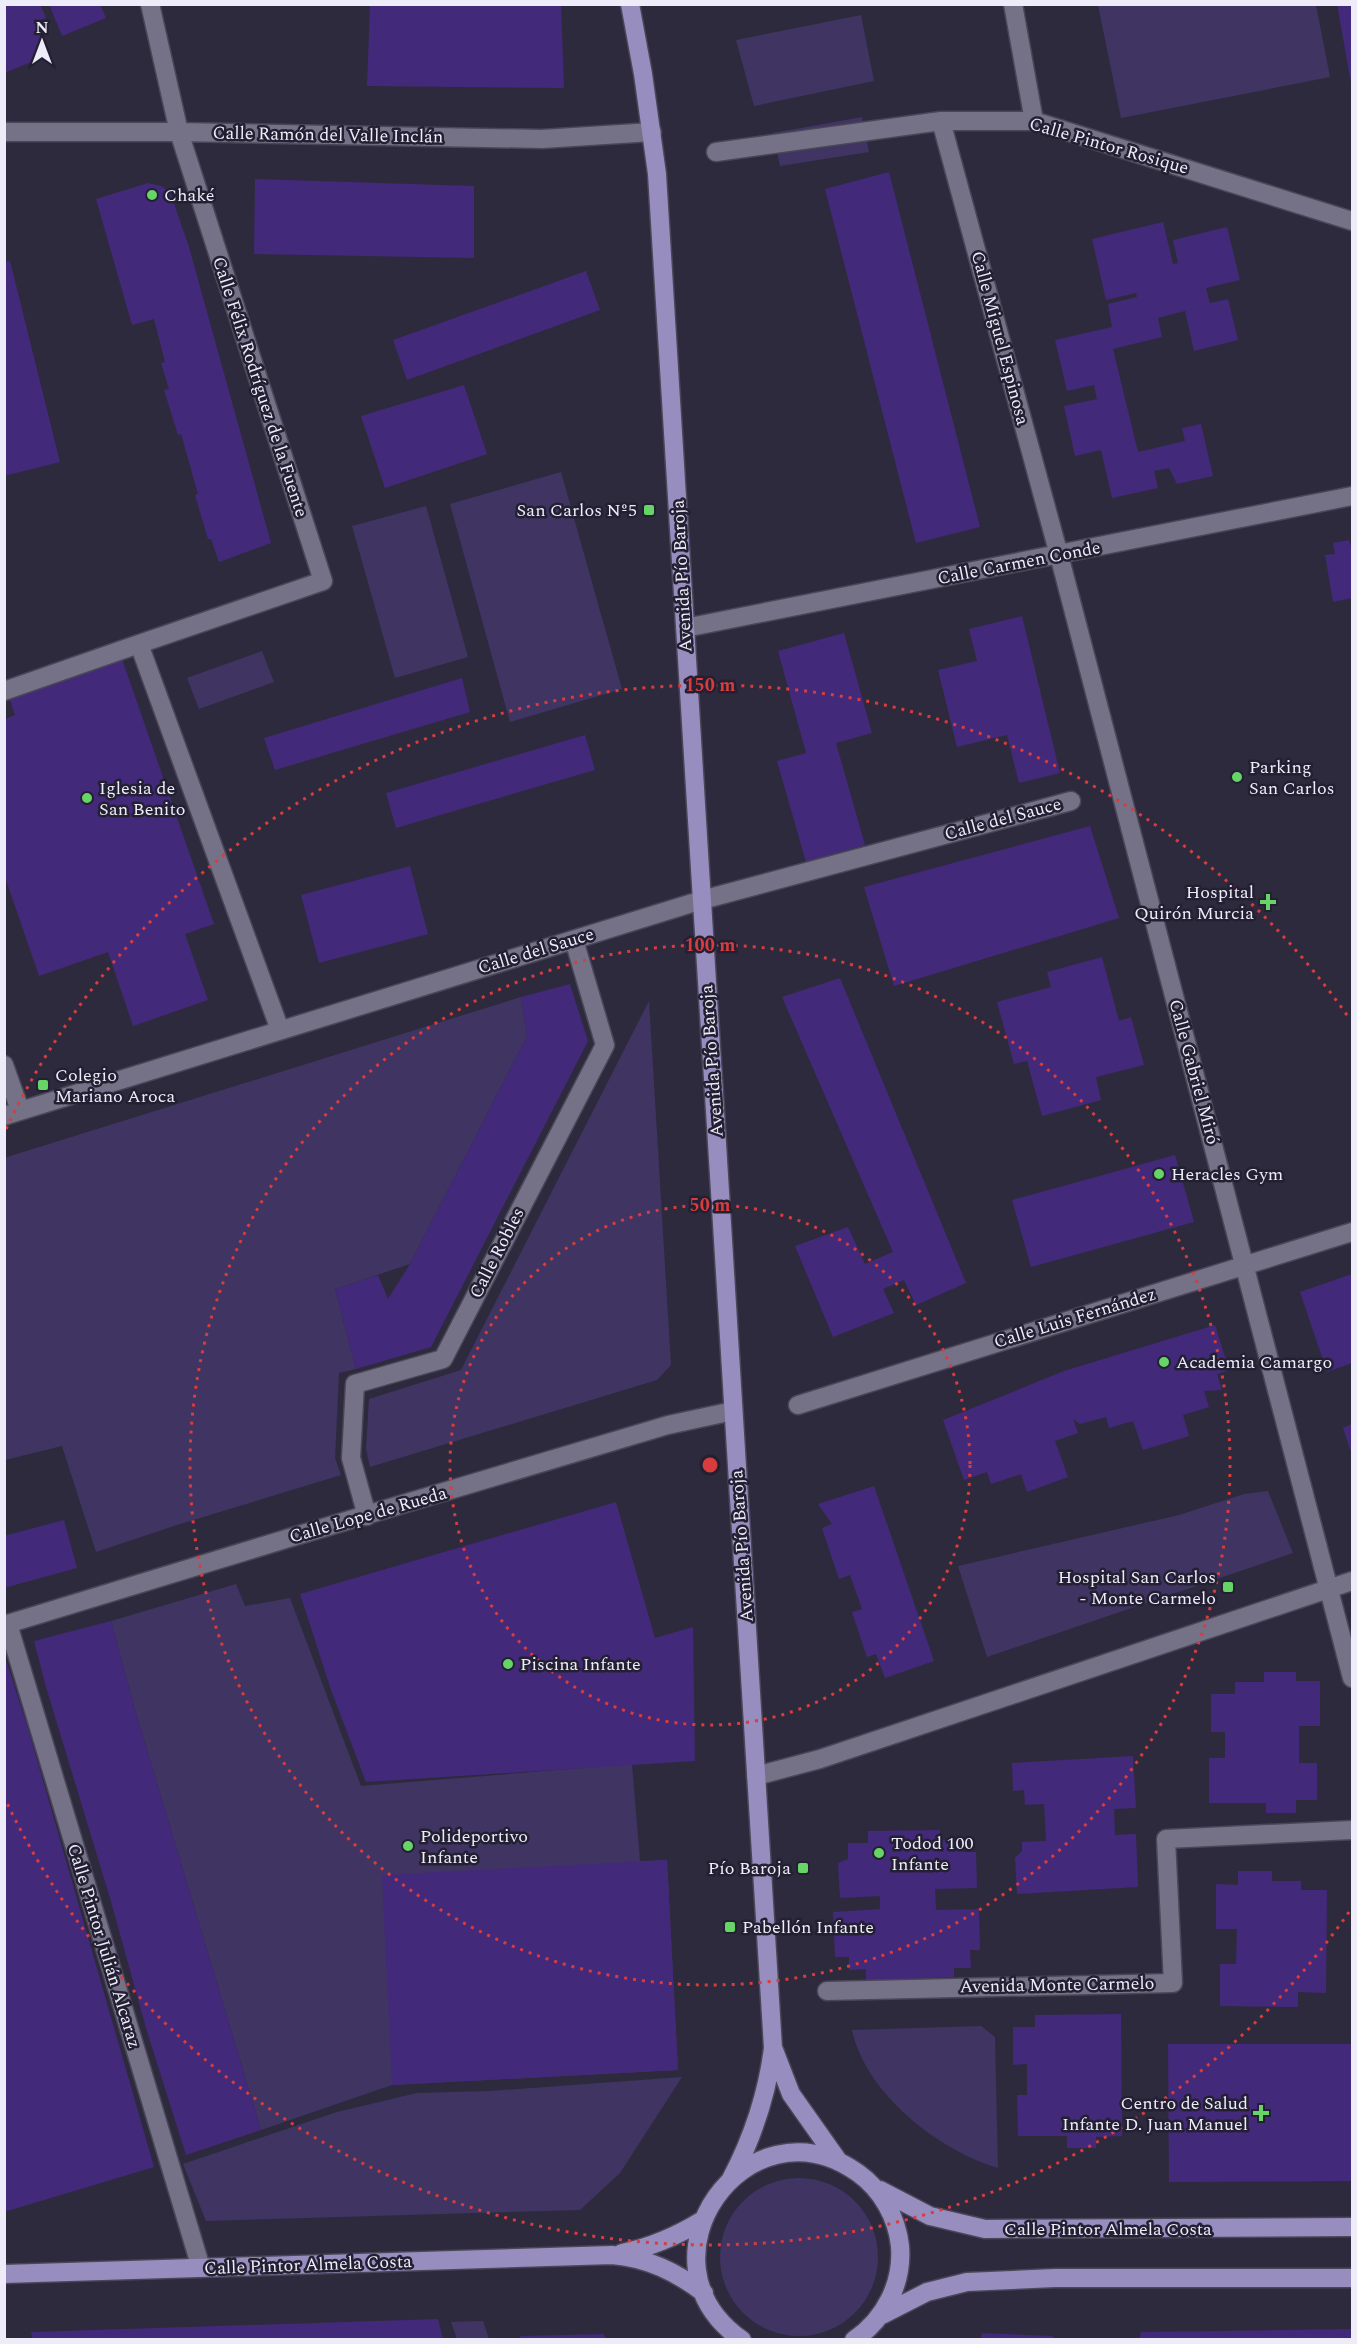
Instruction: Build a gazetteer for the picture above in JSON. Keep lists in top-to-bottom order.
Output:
{
  "streets": {
    "main road": ["Avenida Pío Baroja", "Calle Pintor Almela Costa"],
    "street": [
      "Calle Ramón del Valle Inclán",
      "Calle Pintor Rosique",
      "Calle Miguel Espinosa",
      "Calle Félix Rodríguez de la Fuente",
      "Calle Carmen Conde",
      "Calle del Sauce",
      "Calle Gabriel Miró",
      "Calle Robles",
      "Calle Luis Fernández",
      "Calle Lope de Rueda",
      "Calle Pintor Julián Alcaraz",
      "Avenida Monte Carmelo"
    ]
  },
  "crossings": [
    ["Calle Ramón del Valle Inclán", "Calle Félix Rodríguez de la Fuente"],
    ["Calle Ramón del Valle Inclán", "Avenida Pío Baroja"],
    ["Calle Pintor Rosique", "Calle Miguel Espinosa"],
    ["Calle Miguel Espinosa", "Calle Carmen Conde"],
    ["Calle Miguel Espinosa", "Calle Gabriel Miró"],
    ["Calle Carmen Conde", "Avenida Pío Baroja"],
    ["Calle Carmen Conde", "Calle Gabriel Miró"],
    ["Avenida Pío Baroja", "Calle del Sauce"],
    ["Avenida Pío Baroja", "Calle Lope de Rueda"],
    ["Calle del Sauce", "Calle Robles"],
    ["Calle Gabriel Miró", "Calle Luis Fernández"],
    ["Calle Robles", "Calle Lope de Rueda"],
    ["Calle Lope de Rueda", "Calle Pintor Julián Alcaraz"],
    ["Calle Pintor Julián Alcaraz", "Calle Pintor Almela Costa"]
  ],
  "places": {
    "other": [
      "Chaké",
      "Parking San Carlos",
      "Iglesia de San Benito",
      "Heracles Gym",
      "Academia Camargo",
      "Piscina Infante",
      "Polideportivo Infante",
      "Todod 100 Infante"
    ],
    "transit": [
      "San Carlos Nº5",
      "Colegio Mariano Aroca",
      "Hospital San Carlos - Monte Carmelo",
      "Pío Baroja",
      "Pabellón Infante"
    ],
    "health": ["Hospital Quirón Murcia", "Centro de Salud Infante D. Juan Manuel"]
  },
  "north": "top",
  "rings": ["150 m", "100 m", "50 m"]
}
